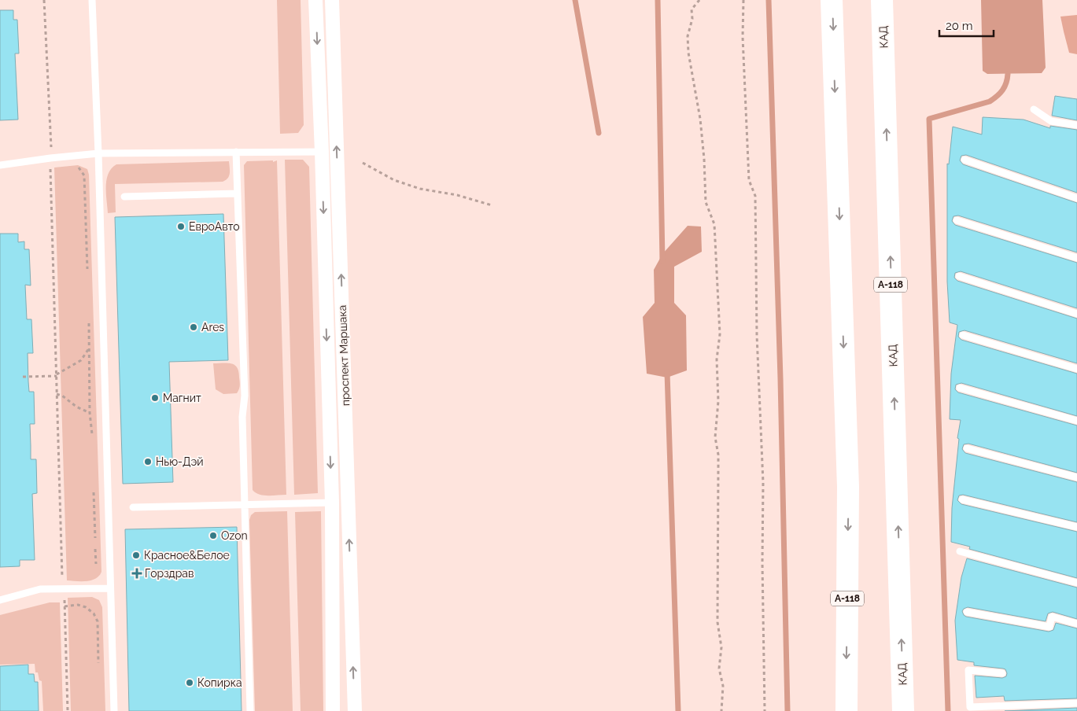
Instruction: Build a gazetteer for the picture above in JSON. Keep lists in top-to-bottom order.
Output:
{
  "streets": {
    "highway": ["КАД", "А-118"],
    "street": ["проспект Маршака"]
  },
  "places": {
    "other": [
      "ЕвроАвто",
      "Ares",
      "Магнит",
      "Нью-Дэй",
      "Ozon",
      "Красное&Белое",
      "Копирка"
    ],
    "health": ["Горздрав"]
  },
  "scale_bar": "20 m"
}
